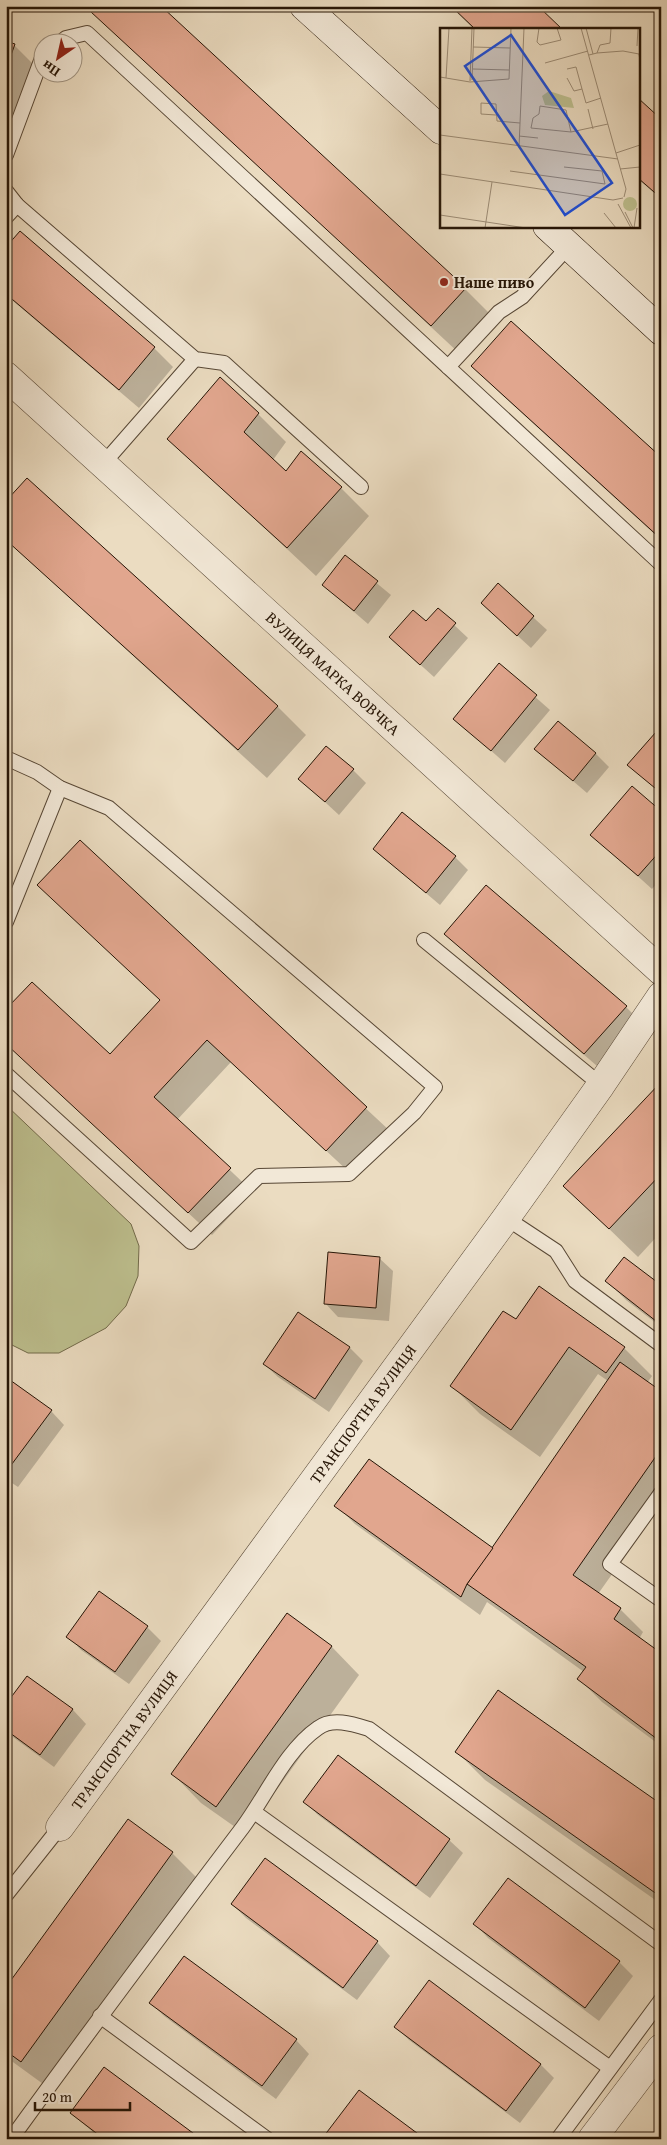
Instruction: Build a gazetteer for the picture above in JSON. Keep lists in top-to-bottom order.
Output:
{
  "streets": {
    "street": ["ВУЛИЦЯ МАРКА ВОВЧКА", "ТРАНСПОРТНА ВУЛИЦЯ"]
  },
  "places": ["Наше пиво"],
  "scale_bar": "20 m",
  "north": "bottom left"
}
